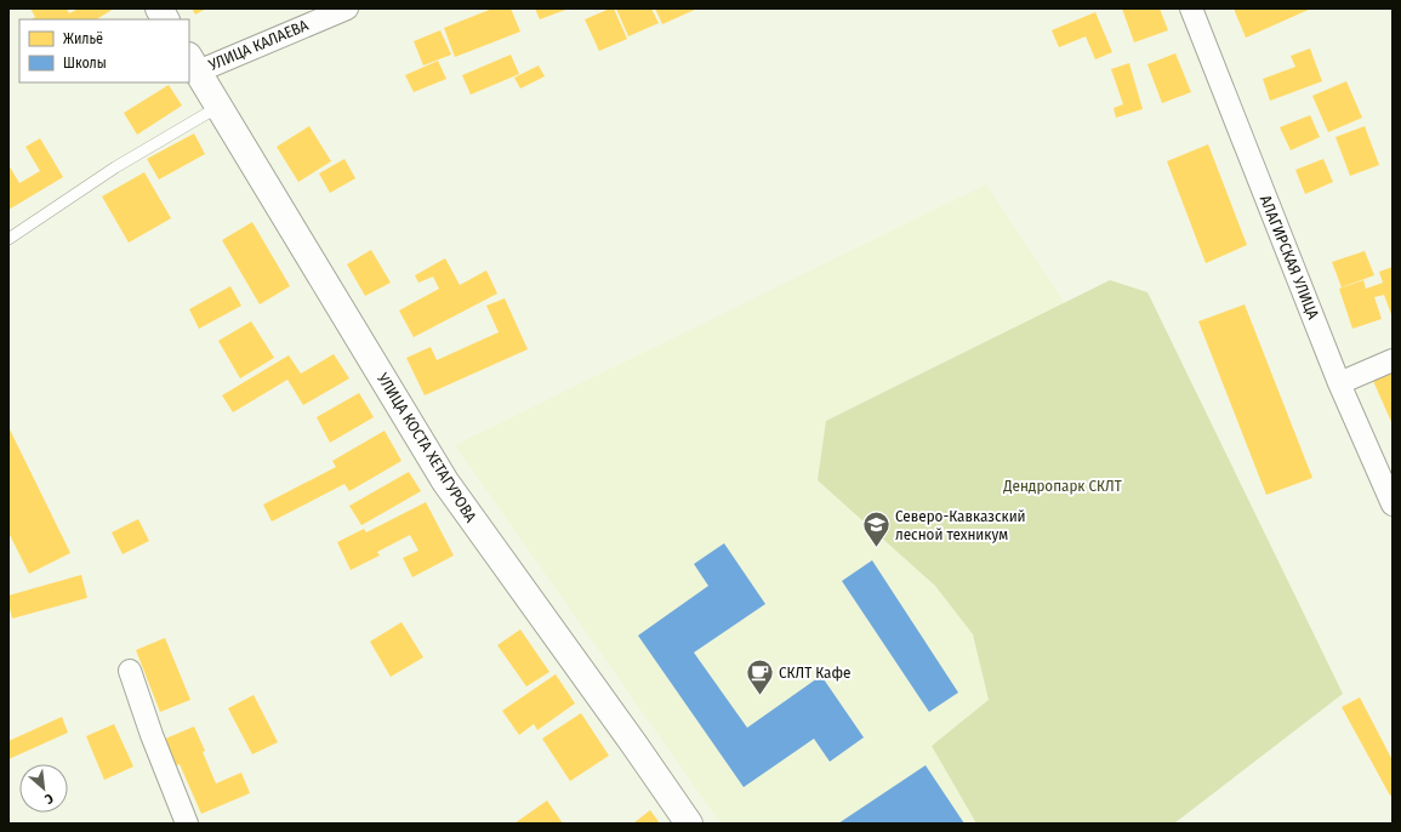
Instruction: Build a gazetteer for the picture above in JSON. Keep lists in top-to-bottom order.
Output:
{
  "streets": {
    "main road": ["УЛИЦА КОСТА ХЕТАГУРОВА"],
    "street": ["УЛИЦА КАЛАЕВА", "АЛАГИРСКАЯ УЛИЦА"]
  },
  "crossings": [
    ["УЛИЦА КАЛАЕВА", "УЛИЦА КОСТА ХЕТАГУРОВА"]
  ],
  "parks": ["Дендропарк СКЛТ"],
  "places": {
    "school or university": ["Северо-Кавказский лесной техникум"],
    "cafe": ["СКЛТ Кафе"]
  },
  "legend": ["Жильё", "Школы"],
  "north": "bottom right"
}
